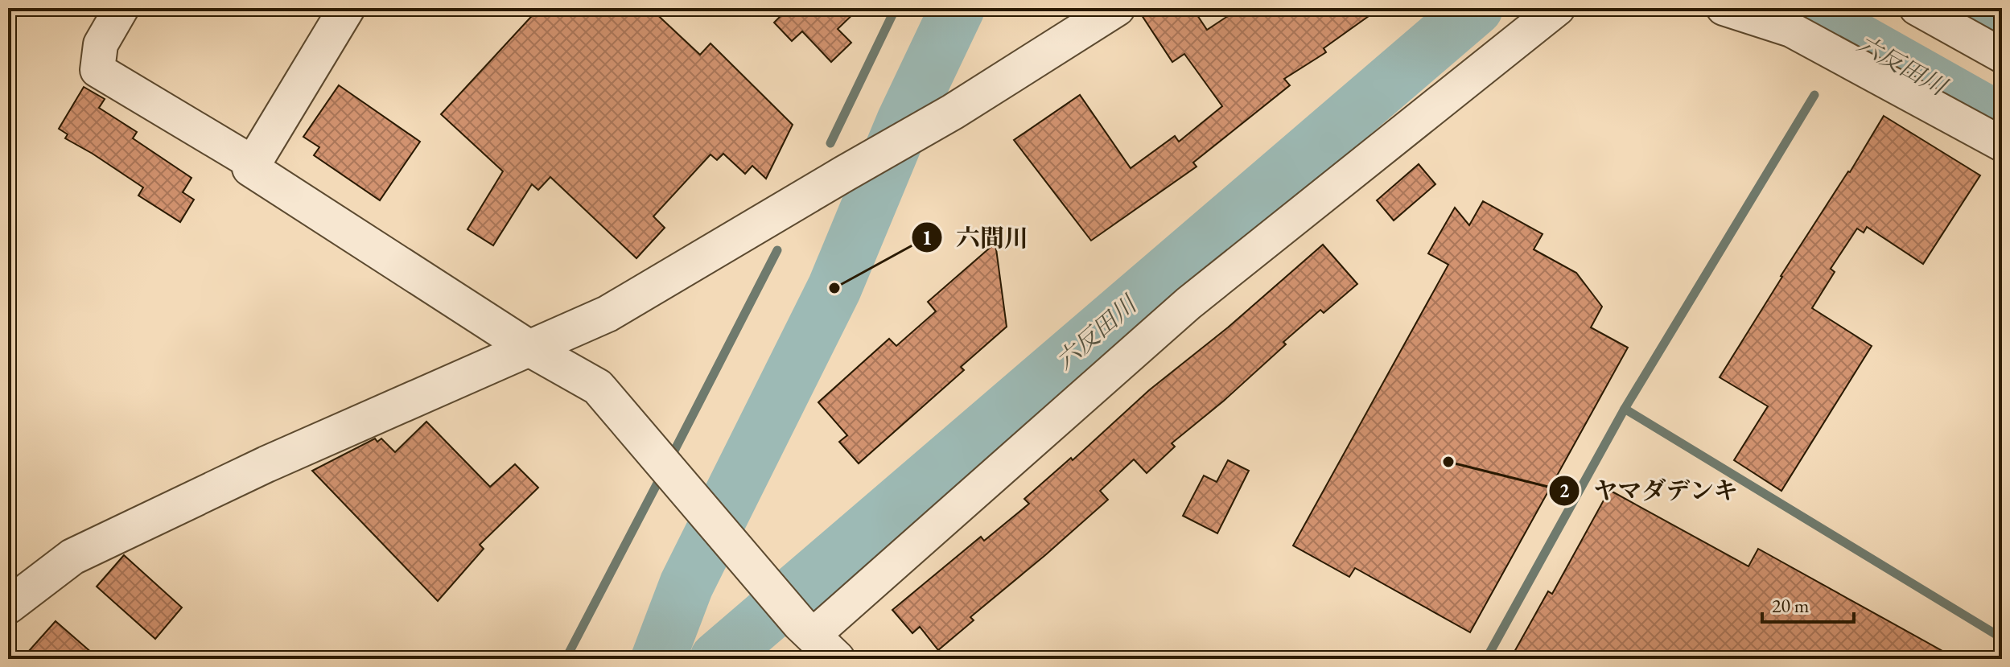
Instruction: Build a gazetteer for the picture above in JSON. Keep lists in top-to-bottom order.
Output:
{
  "water": ["六反田川"],
  "places": ["六間川", "ヤマダデンキ"],
  "scale_bar": "20 m"
}
